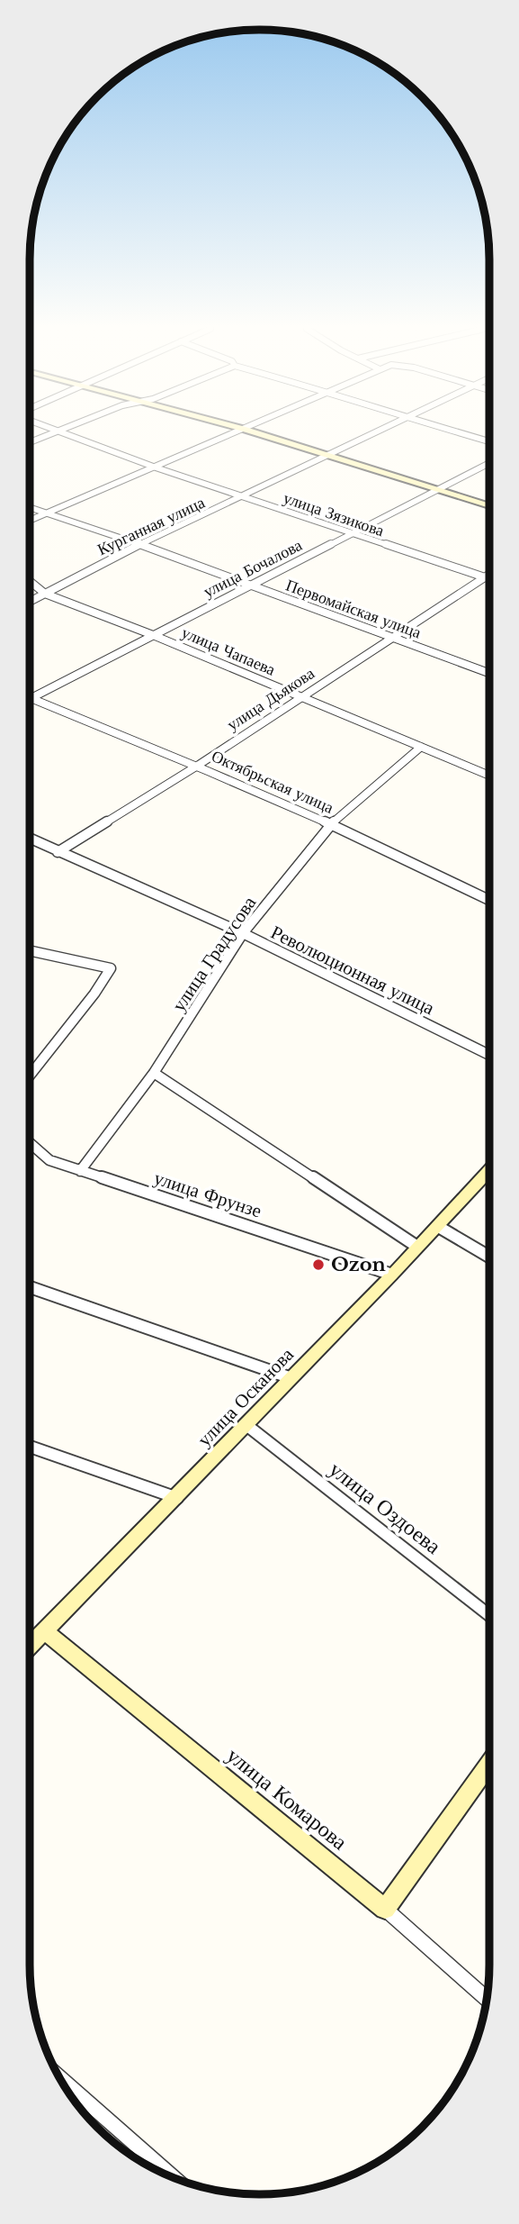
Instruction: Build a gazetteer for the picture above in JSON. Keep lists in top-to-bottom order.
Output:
{
  "streets": {
    "main road": ["улица Осканова", "улица Комарова"],
    "street": [
      "улица Зязикова",
      "Курганная улица",
      "улица Бочалова",
      "Первомайская улица",
      "улица Чапаева",
      "улица Дьякова",
      "Октябрьская улица",
      "улица Градусова",
      "Революционная улица",
      "улица Фрунзе",
      "улица Оздоева"
    ]
  },
  "crossings": [
    ["улица Зязикова", "Курганная улица"],
    ["улица Зязикова", "улица Бочалова"],
    ["улица Зязикова", "улица Дьякова"],
    ["Курганная улица", "Первомайская улица"],
    ["Курганная улица", "улица Чапаева"],
    ["улица Бочалова", "Первомайская улица"],
    ["улица Бочалова", "улица Чапаева"],
    ["улица Бочалова", "Октябрьская улица"],
    ["Первомайская улица", "улица Дьякова"],
    ["улица Чапаева", "улица Дьякова"],
    ["улица Чапаева", "улица Градусова"],
    ["улица Дьякова", "Октябрьская улица"],
    ["улица Дьякова", "Революционная улица"],
    ["Октябрьская улица", "улица Градусова"],
    ["улица Градусова", "Революционная улица"],
    ["улица Градусова", "улица Фрунзе"],
    ["улица Фрунзе", "улица Осканова"],
    ["улица Осканова", "улица Оздоева"],
    ["улица Осканова", "улица Комарова"]
  ],
  "places": ["Ozon"]
}
